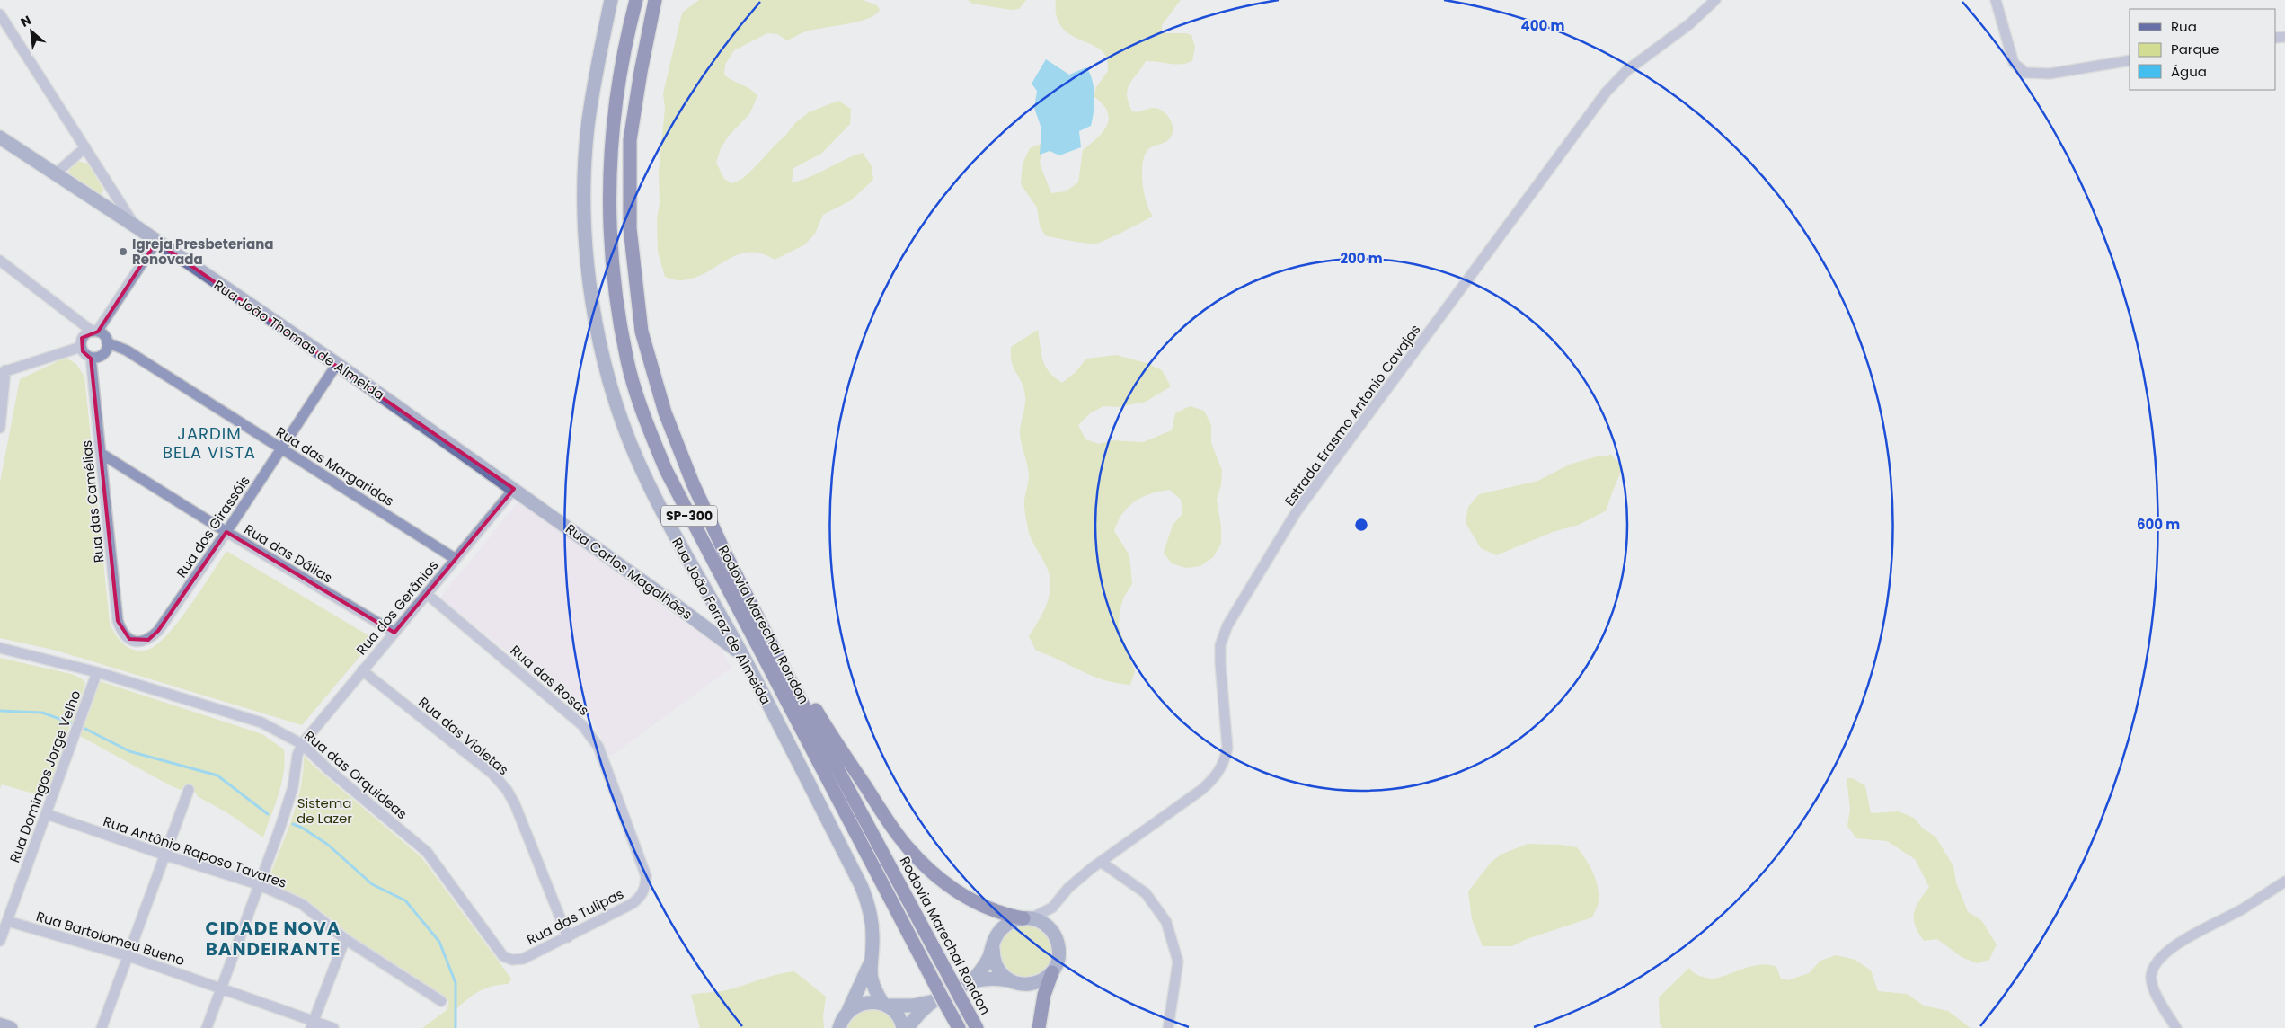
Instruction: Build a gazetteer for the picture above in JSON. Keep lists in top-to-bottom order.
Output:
{
  "streets": {
    "highway": ["SP-300", "Rodovia Marechal Rondon"],
    "main road": ["Rua João Thomas de Almeida", "Rua Carlos Magalhães", "Rua João Ferraz de Almeida"],
    "street": [
      "Estrada Erasmo Antonio Cavajas",
      "Rua das Margaridas",
      "Rua das Camélias",
      "Rua dos Girassóis",
      "Rua das Dálias",
      "Rua dos Gerânios",
      "Rua das Rosas",
      "Rua das Violetas",
      "Rua das Orquideas",
      "Rua Domingos Jorge Velho",
      "Rua Antônio Raposo Tavares",
      "Rua das Tulipas",
      "Rua Bartolomeu Bueno"
    ]
  },
  "crossings": [
    ["Rua João Thomas de Almeida", "Rua dos Girassóis"],
    ["Rua João Thomas de Almeida", "Rua Carlos Magalhães"],
    ["Rua João Thomas de Almeida", "Rua dos Gerânios"],
    ["Rua das Margaridas", "Rua das Camélias"],
    ["Rua das Margaridas", "Rua dos Girassóis"],
    ["Rua das Margaridas", "Rua dos Gerânios"],
    ["Rua das Camélias", "Rua dos Girassóis"],
    ["Rua das Camélias", "Rua das Dálias"],
    ["Rua dos Girassóis", "Rua das Dálias"],
    ["Rua das Dálias", "Rua dos Gerânios"],
    ["Rua Carlos Magalhães", "Rua dos Gerânios"],
    ["Rua Carlos Magalhães", "Rua João Ferraz de Almeida"],
    ["Rua dos Gerânios", "Rua das Rosas"],
    ["Rua dos Gerânios", "Rua das Violetas"],
    ["Rua dos Gerânios", "Rua das Orquideas"],
    ["Rua das Rosas", "Rua das Tulipas"],
    ["Rua das Violetas", "Rua das Tulipas"],
    ["Rua das Orquideas", "Rua Domingos Jorge Velho"],
    ["Rua das Orquideas", "Rua das Tulipas"],
    ["Rua Domingos Jorge Velho", "Rua Antônio Raposo Tavares"],
    ["Rua Domingos Jorge Velho", "Rua Bartolomeu Bueno"]
  ],
  "districts": ["JARDIM BELA VISTA", "CIDADE NOVA BANDEIRANTE"],
  "parks": ["Sistema de Lazer"],
  "places": ["Igreja Presbeteriana Renovada"],
  "legend": ["Rua", "Parque", "Água"],
  "north": "top left",
  "rings": ["400 m", "200 m", "600 m"]
}
